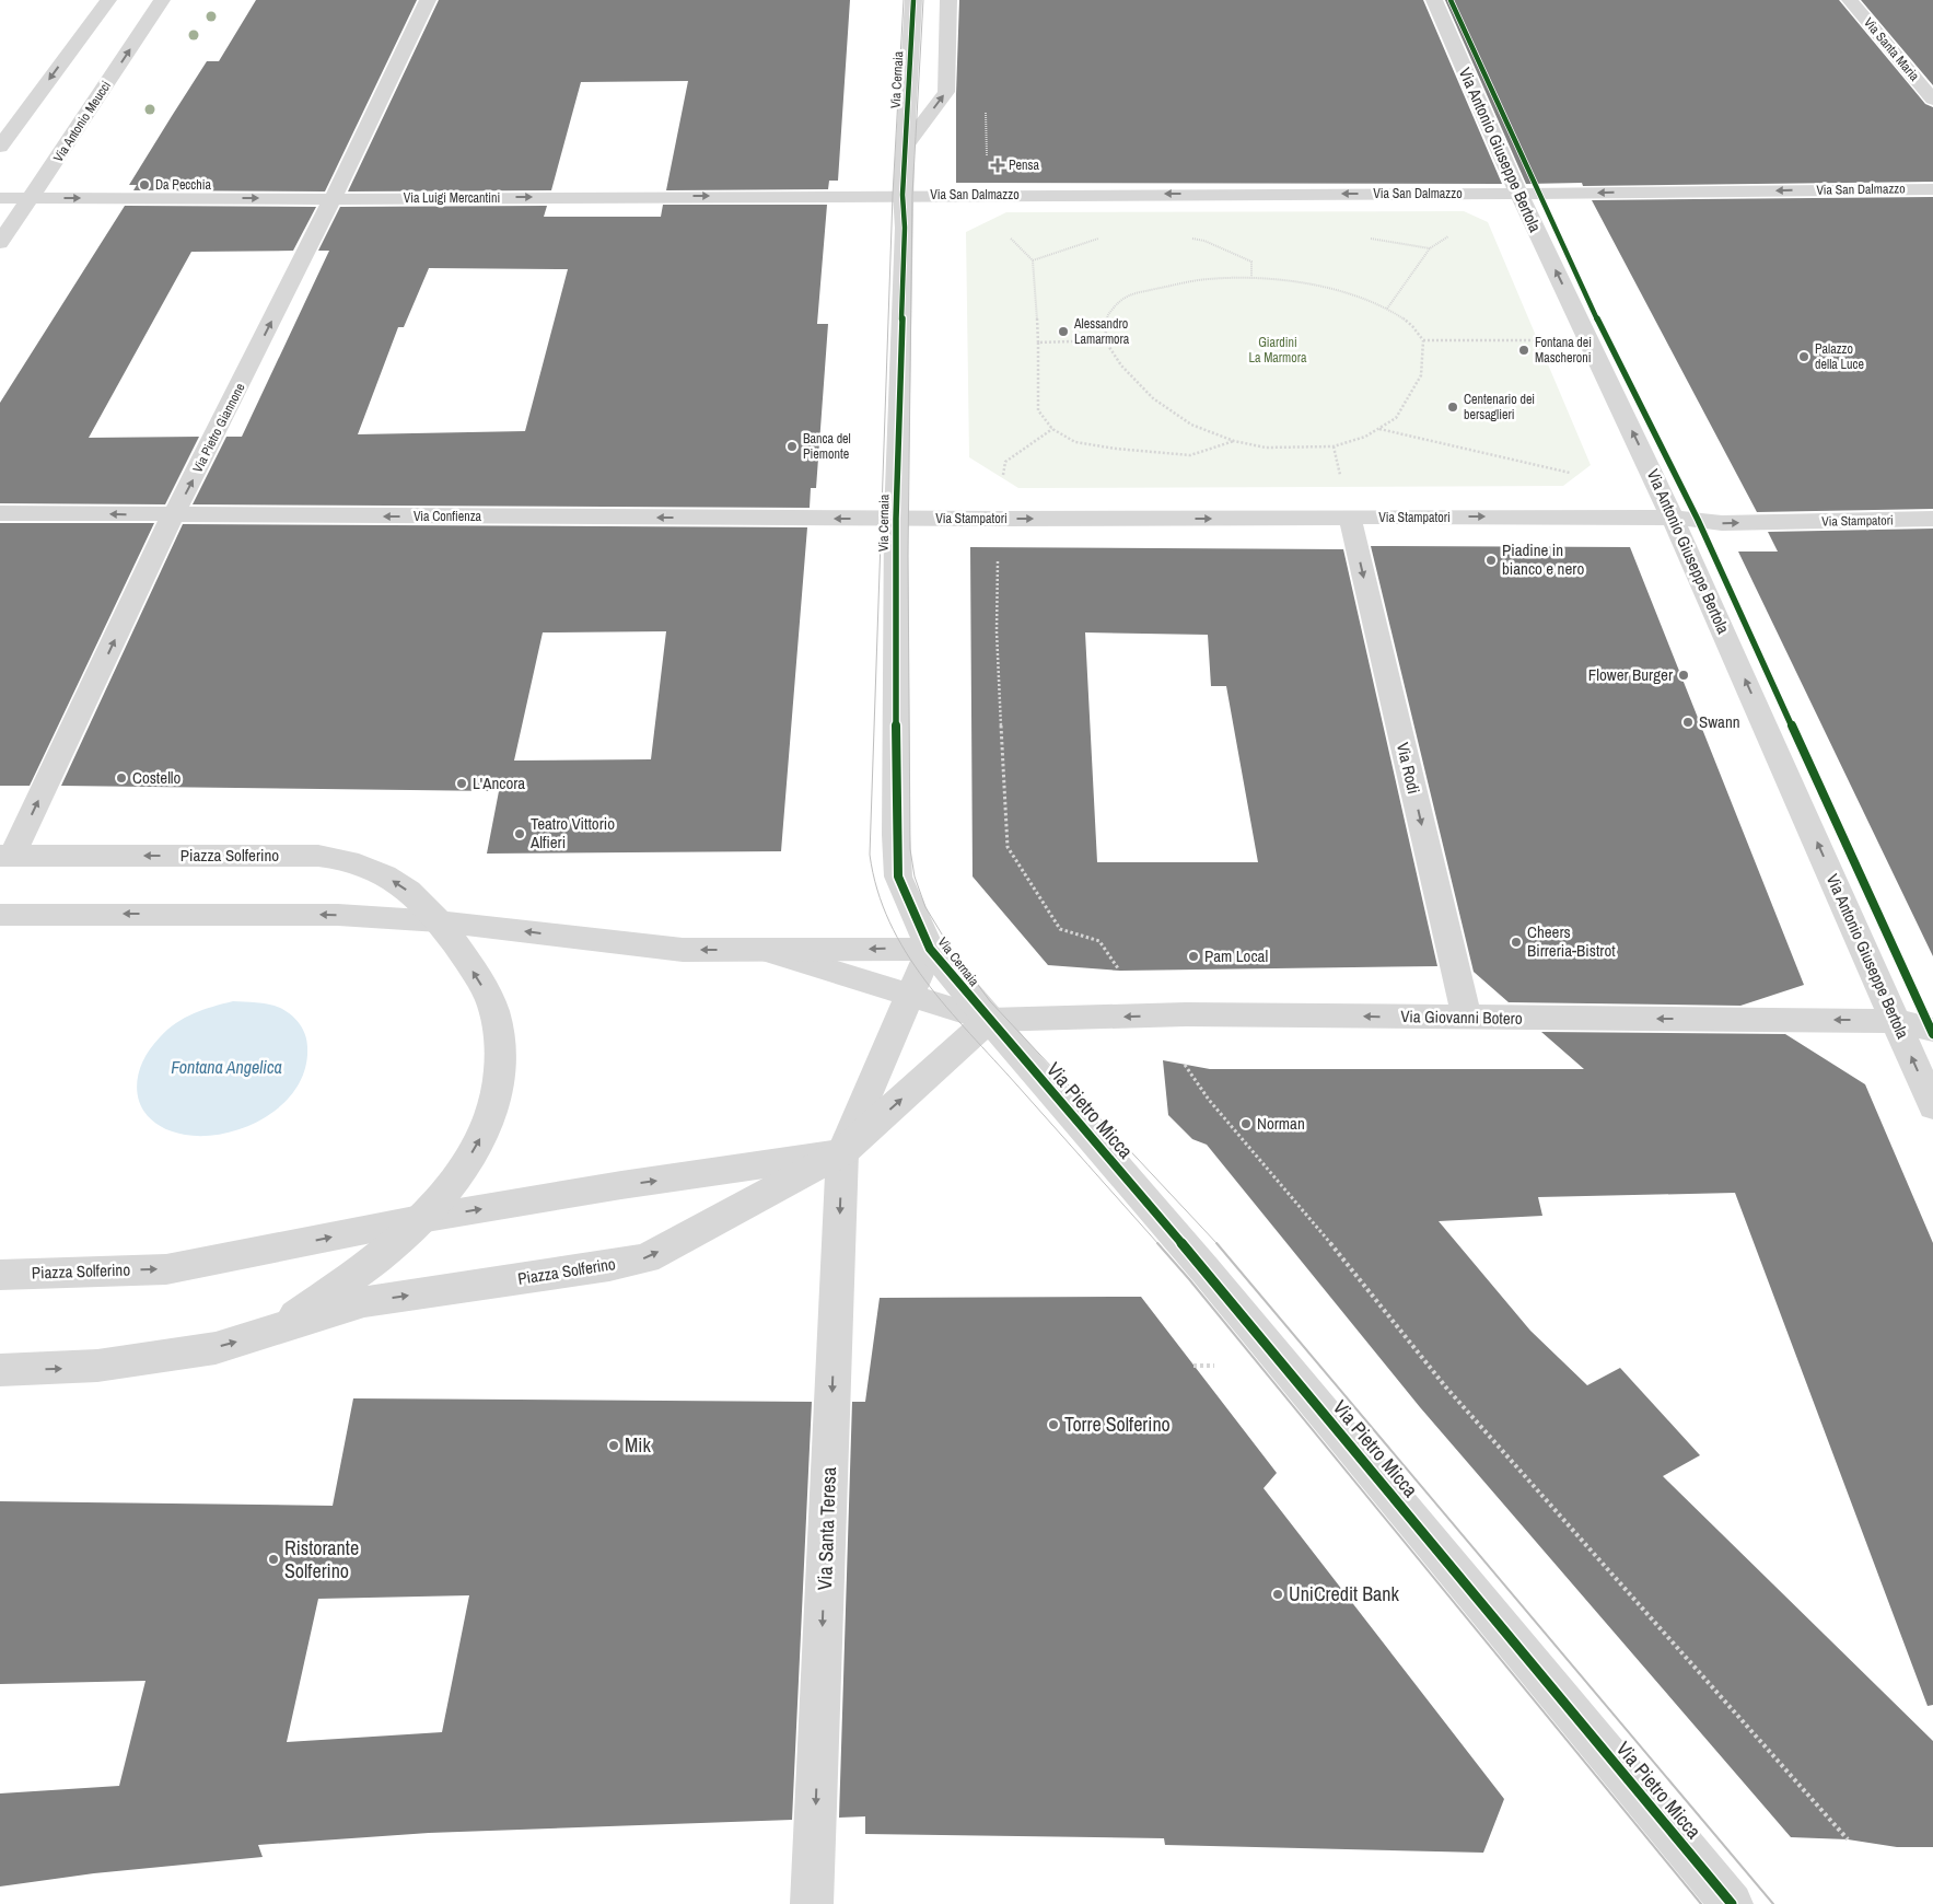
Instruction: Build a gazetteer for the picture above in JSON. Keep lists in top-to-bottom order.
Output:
{
  "streets": {
    "street": [
      "Via Santa Maria",
      "Via Cernaia",
      "Via Antonio Meucci",
      "Via Antonio Giuseppe Bertola",
      "Via San Dalmazzo",
      "Via Luigi Mercantini",
      "Via Pietro Giannone",
      "Via Confienza",
      "Via Stampatori",
      "Via Rodi",
      "Piazza Solferino",
      "Via Giovanni Botero",
      "Via Pietro Micca",
      "Via Santa Teresa"
    ]
  },
  "crossings": [
    ["Via Cernaia", "Via San Dalmazzo"],
    ["Via Cernaia", "Via Luigi Mercantini"],
    ["Via Cernaia", "Via Confienza"],
    ["Via Cernaia", "Via Stampatori"],
    ["Via Cernaia", "Piazza Solferino"],
    ["Via Cernaia", "Via Giovanni Botero"],
    ["Via Cernaia", "Via Pietro Micca"],
    ["Via Antonio Meucci", "Via Luigi Mercantini"],
    ["Via Antonio Giuseppe Bertola", "Via San Dalmazzo"],
    ["Via Antonio Giuseppe Bertola", "Via Stampatori"],
    ["Via Antonio Giuseppe Bertola", "Via Giovanni Botero"],
    ["Via San Dalmazzo", "Via Luigi Mercantini"],
    ["Via Luigi Mercantini", "Via Pietro Giannone"],
    ["Via Pietro Giannone", "Via Confienza"],
    ["Via Pietro Giannone", "Piazza Solferino"],
    ["Via Confienza", "Via Stampatori"],
    ["Via Stampatori", "Via Rodi"],
    ["Via Rodi", "Via Giovanni Botero"],
    ["Piazza Solferino", "Via Giovanni Botero"],
    ["Piazza Solferino", "Via Pietro Micca"],
    ["Piazza Solferino", "Via Santa Teresa"],
    ["Via Giovanni Botero", "Via Pietro Micca"]
  ],
  "one_way": [
    "Via Antonio Giuseppe Bertola",
    "Via San Dalmazzo",
    "Via Luigi Mercantini",
    "Via Pietro Giannone",
    "Via Confienza",
    "Via Stampatori",
    "Via Rodi",
    "Via Giovanni Botero",
    "Via Santa Teresa"
  ],
  "water": ["Fontana Angelica"],
  "parks": ["Giardini La Marmora"],
  "places": {
    "health": ["Pensa"],
    "other": [
      "Da Pecchia",
      "Alessandro Lamarmora",
      "Fontana dei Mascheroni",
      "Palazzo della Luce",
      "Centenario dei bersaglieri",
      "Banca del Piemonte",
      "Piadine in bianco e nero",
      "Flower Burger",
      "Swann",
      "Costello",
      "L'Ancora",
      "Teatro Vittorio Alfieri",
      "Cheers Birreria-Bistrot",
      "Pam Local",
      "Norman",
      "Torre Solferino",
      "Mik",
      "Ristorante Solferino",
      "UniCredit Bank"
    ]
  }
}
